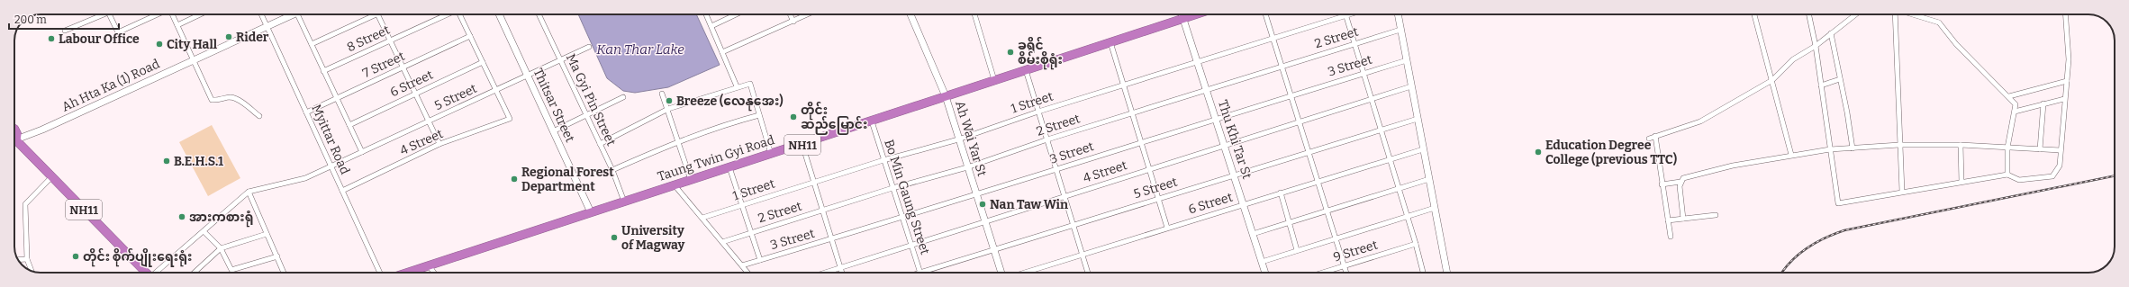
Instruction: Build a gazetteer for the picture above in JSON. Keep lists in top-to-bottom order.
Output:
{
  "streets": {
    "highway": ["NH11", "Taung Twin Gyi Road"],
    "street": [
      "2 Street",
      "8 Street",
      "7 Street",
      "3 Street",
      "6 Street",
      "Ah Hta Ka (1) Road",
      "5 Street",
      "Ma Gyi Pin Street",
      "1 Street",
      "Thitsar Street",
      "Ah Wai Yar St",
      "Myittar Road",
      "Thu Khi Tar St",
      "4 Street",
      "Bo Min Gaung Street",
      "9 Street"
    ]
  },
  "crossings": [
    ["2 Street", "Ah Wai Yar St"],
    ["2 Street", "Thu Khi Tar St"],
    ["2 Street", "Bo Min Gaung Street"],
    ["7 Street", "Myittar Road"],
    ["3 Street", "Ah Wai Yar St"],
    ["3 Street", "Thu Khi Tar St"],
    ["3 Street", "Bo Min Gaung Street"],
    ["6 Street", "Thu Khi Tar St"],
    ["Ah Hta Ka (1) Road", "Myittar Road"],
    ["5 Street", "Ma Gyi Pin Street"],
    ["5 Street", "Thitsar Street"],
    ["5 Street", "Ah Wai Yar St"],
    ["5 Street", "Myittar Road"],
    ["5 Street", "Thu Khi Tar St"],
    ["5 Street", "4 Street"],
    ["5 Street", "Bo Min Gaung Street"],
    ["Ma Gyi Pin Street", "Taung Twin Gyi Road"],
    ["1 Street", "Ah Wai Yar St"],
    ["1 Street", "Thu Khi Tar St"],
    ["1 Street", "Bo Min Gaung Street"],
    ["Thitsar Street", "Taung Twin Gyi Road"],
    ["Ah Wai Yar St", "4 Street"],
    ["Ah Wai Yar St", "Taung Twin Gyi Road"],
    ["Myittar Road", "4 Street"],
    ["Thu Khi Tar St", "4 Street"],
    ["Thu Khi Tar St", "Taung Twin Gyi Road"],
    ["4 Street", "Bo Min Gaung Street"],
    ["Taung Twin Gyi Road", "Bo Min Gaung Street"]
  ],
  "water": ["Kan Thar Lake"],
  "places": [
    "Rider",
    "Labour Office",
    "City Hall",
    "ခရိုင် စိမ်းစိုရုံး",
    "Breeze (လေနုအေး)",
    "တိုင်း ဆည်မြောင်း",
    "Education Degree College (previous TTC)",
    "B.E.H.S.1",
    "Regional Forest Department",
    "Nan Taw Win",
    "အားကစားရုံ",
    "University of Magway",
    "တိုင်း စိုက်ပျိုးရေးရုံး"
  ],
  "scale_bar": "200 m"
}
